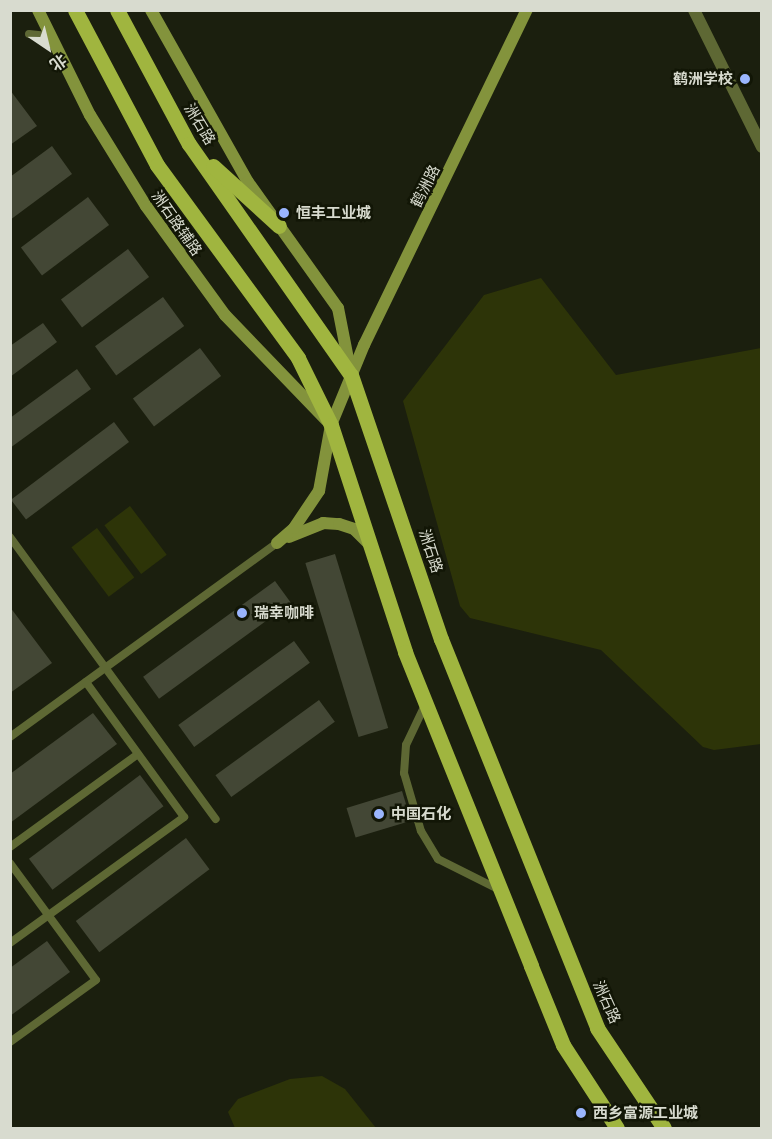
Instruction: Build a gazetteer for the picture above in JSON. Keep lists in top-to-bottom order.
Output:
{
  "streets": {
    "main road": ["洲石路", "鹤洲路", "洲石路辅路"]
  },
  "crossings": [
    ["洲石路", "鹤洲路"],
    ["鹤洲路", "洲石路辅路"]
  ],
  "places": [
    "鹤洲学校",
    "恒丰工业城",
    "瑞幸咖啡",
    "中国石化",
    "西乡富源工业城"
  ],
  "north": "bottom right"
}
